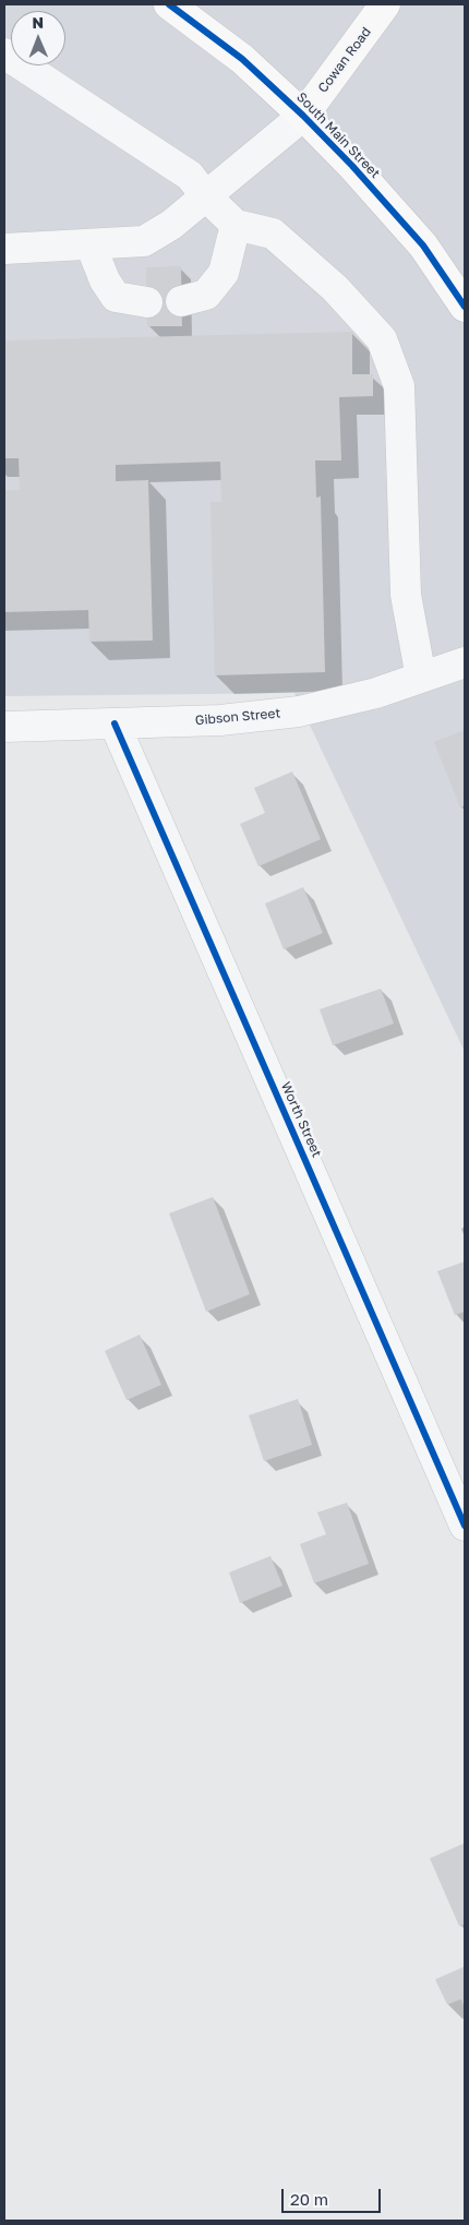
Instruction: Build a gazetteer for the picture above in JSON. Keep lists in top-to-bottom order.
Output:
{
  "streets": {
    "main road": ["Cowan Road", "South Main Street"],
    "street": ["Gibson Street", "Worth Street"]
  },
  "crossings": [
    ["Cowan Road", "South Main Street"],
    ["Gibson Street", "Worth Street"]
  ],
  "scale_bar": "20 m",
  "north": "top"
}
